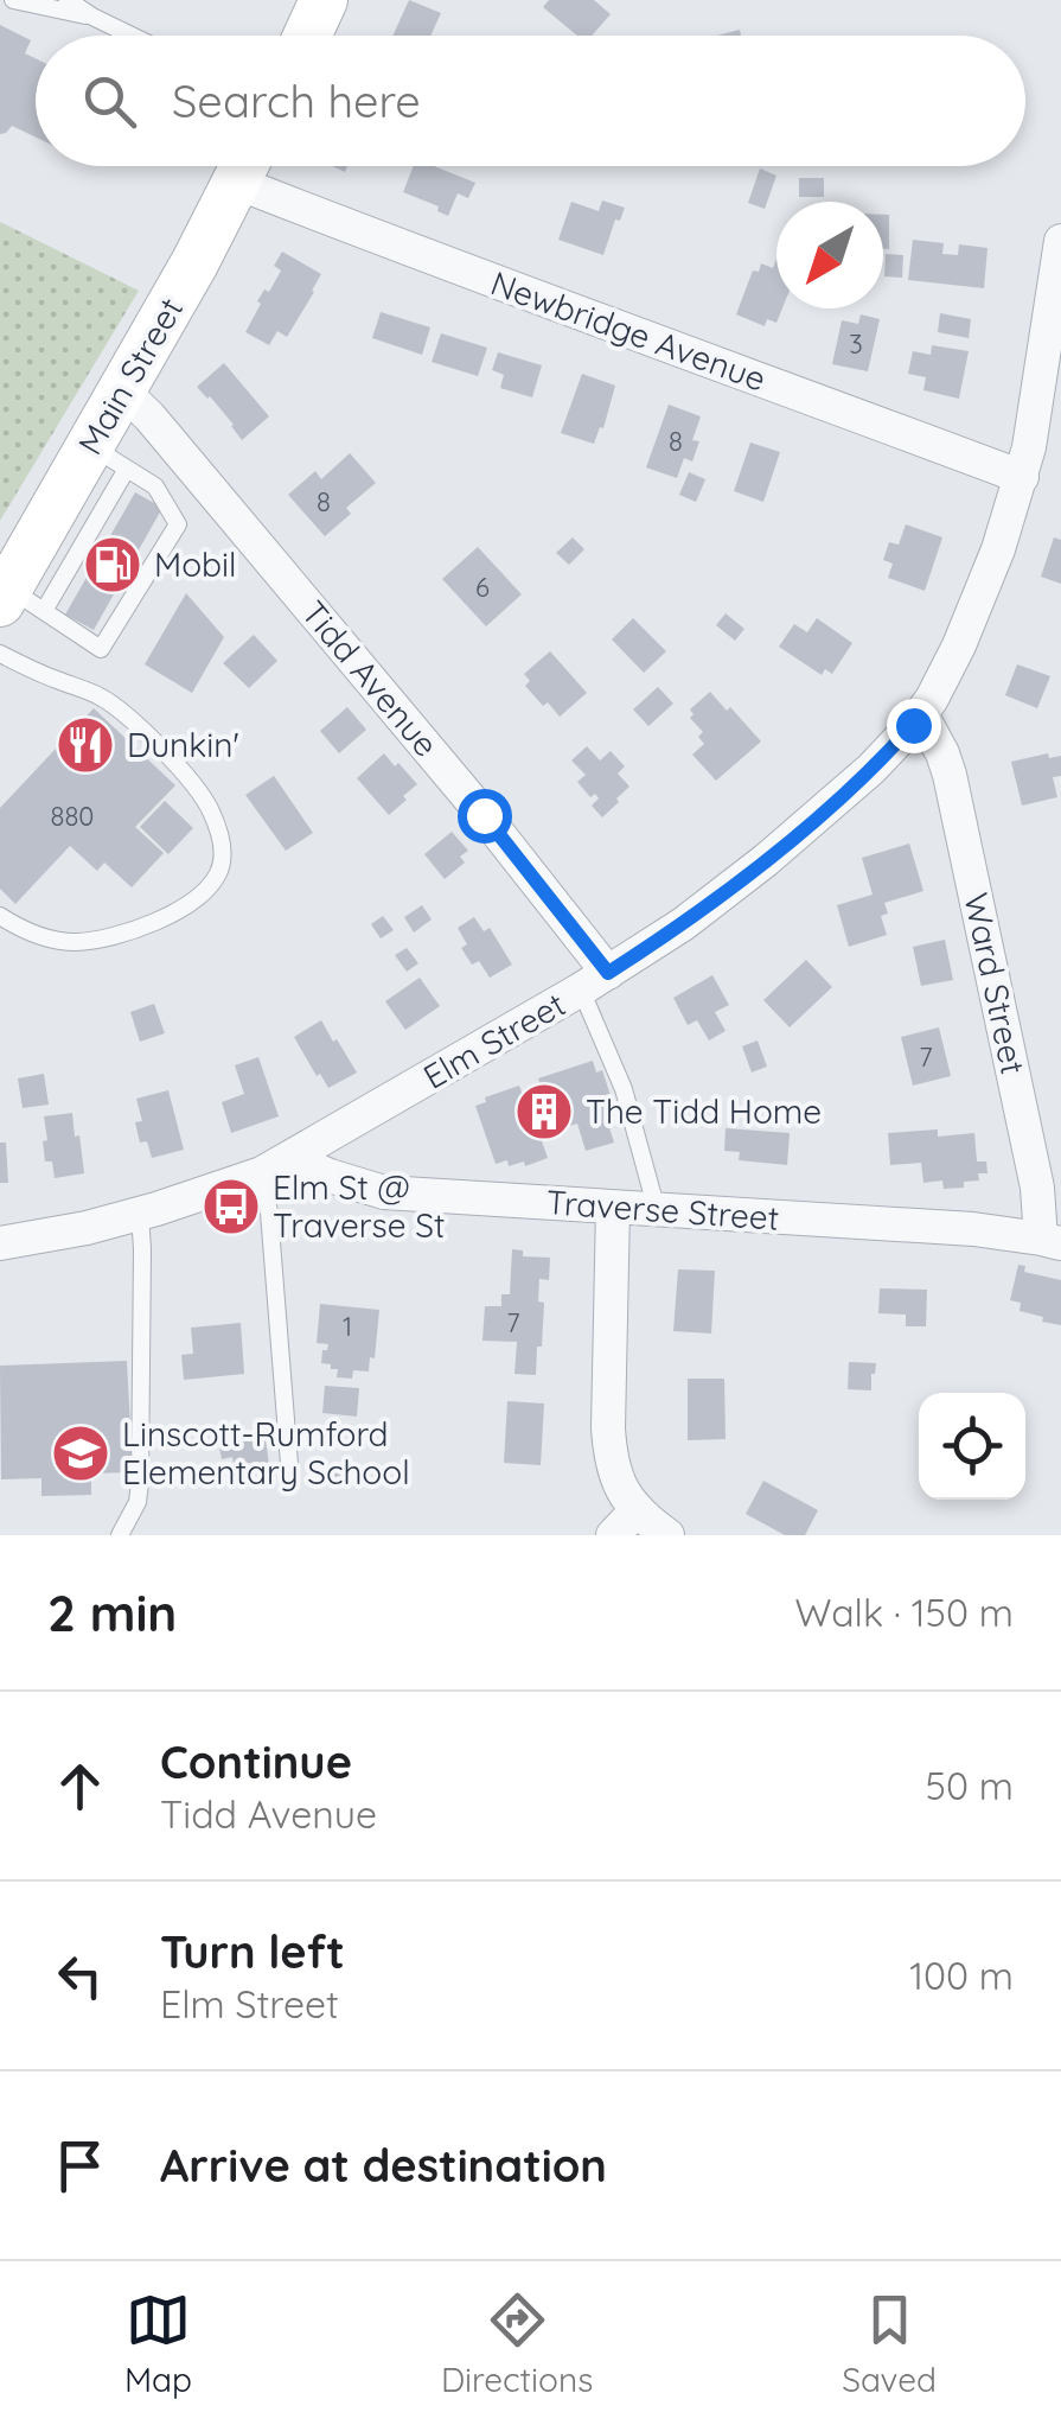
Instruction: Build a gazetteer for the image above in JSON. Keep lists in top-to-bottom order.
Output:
{
  "streets": {
    "main road": ["Main Street"],
    "street": [
      "Newbridge Avenue",
      "Tidd Avenue",
      "Ward Street",
      "Elm Street",
      "Traverse Street"
    ]
  },
  "crossings": [
    ["Newbridge Avenue", "Elm Street"],
    ["Main Street", "Tidd Avenue"],
    ["Tidd Avenue", "Elm Street"],
    ["Ward Street", "Elm Street"],
    ["Ward Street", "Traverse Street"],
    ["Elm Street", "Traverse Street"]
  ],
  "places": {
    "fuel station": ["Mobil"],
    "restaurant": ["Dunkin'"],
    "building": ["The Tidd Home"],
    "bus stop": ["Elm St @ Traverse St"],
    "school or university": ["Linscott-Rumford Elementary School"]
  },
  "house_numbers": [
    "3",
    "8",
    "8",
    "6",
    "880",
    "7",
    "7",
    "1"
  ],
  "north": "bottom left",
  "page": {
    "search": "Search here",
    "heading": ["2 min", "Walk · 150 m"],
    "list": [
      ["Continue", "Tidd Avenue", "50 m"],
      ["Turn left", "Elm Street", "100 m"],
      "Arrive at destination"
    ],
    "nav": ["Map", "Directions", "Saved"]
  }
}
